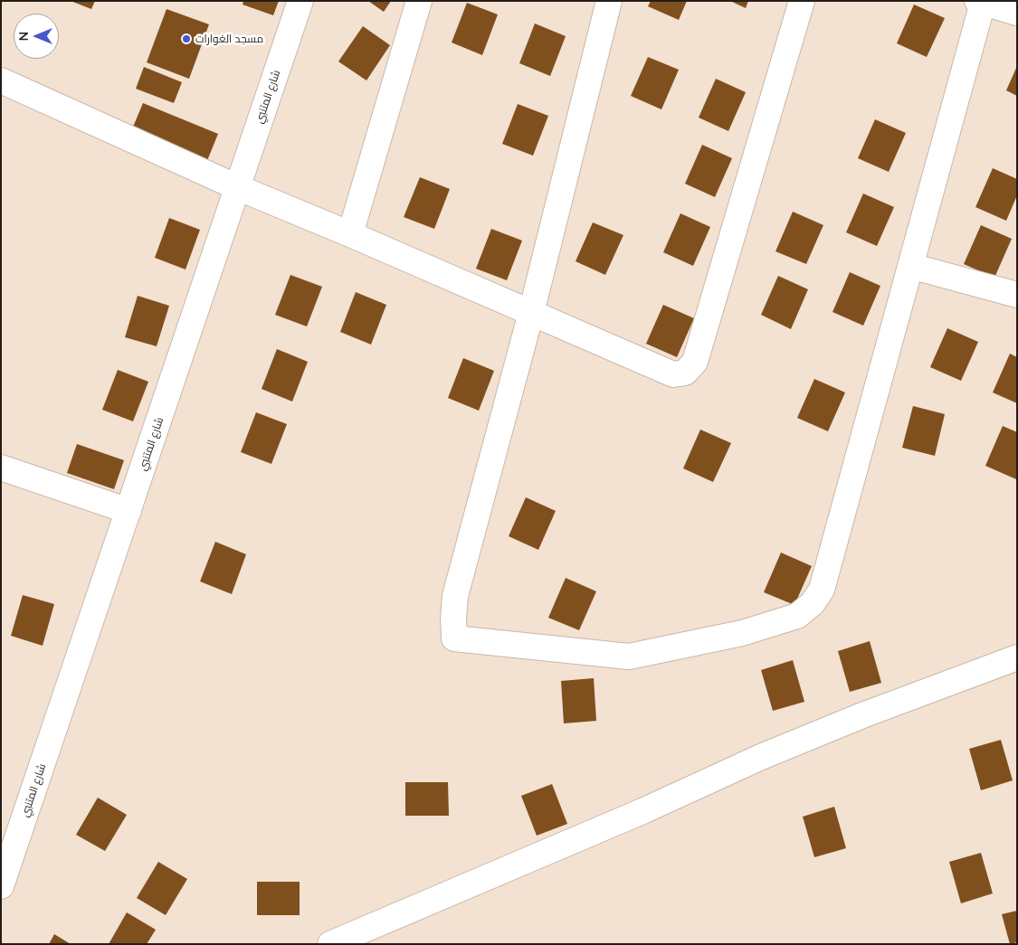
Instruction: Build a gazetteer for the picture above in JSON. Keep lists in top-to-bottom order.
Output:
{
  "streets": {
    "street": ["شارع المتنبي"]
  },
  "places": ["مسجد الغوارات"],
  "north": "left"
}
